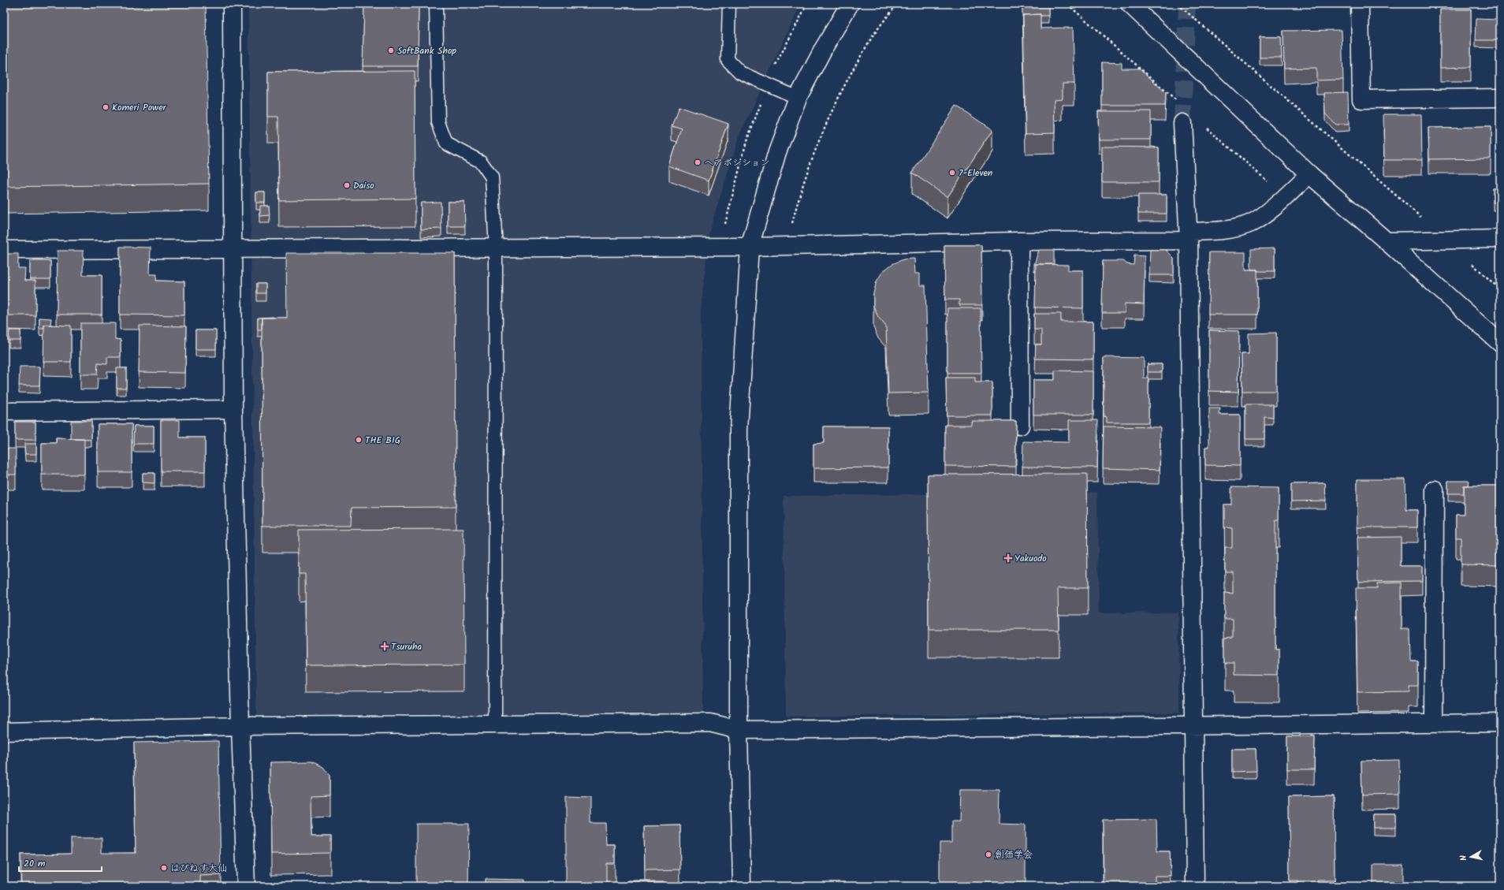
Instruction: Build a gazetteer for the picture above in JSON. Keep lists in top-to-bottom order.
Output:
{
  "places": {
    "other": [
      "SoftBank Shop",
      "Komeri Power",
      "ヘアポジション",
      "7-Eleven",
      "Daiso",
      "THE BIG",
      "創価学会",
      "はぴねす大仙"
    ],
    "health": ["Yakuodo", "Tsuruha"]
  },
  "scale_bar": "20 m",
  "north": "left"
}
